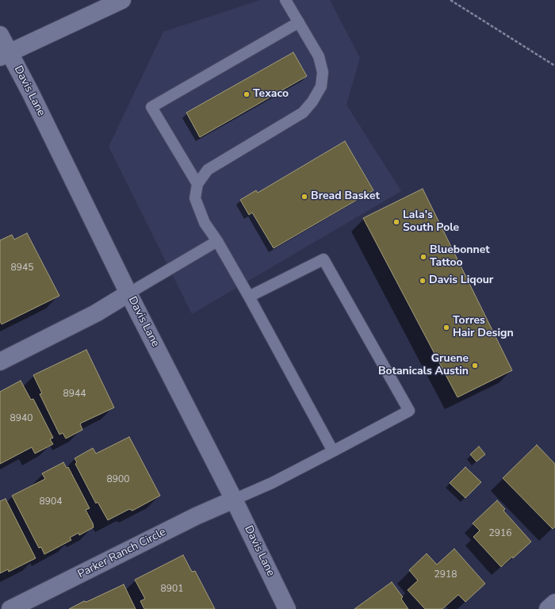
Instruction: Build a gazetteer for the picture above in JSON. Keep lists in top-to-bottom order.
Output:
{
  "streets": {
    "street": ["Davis Lane", "Parker Ranch Circle"]
  },
  "crossings": [
    ["Davis Lane", "Parker Ranch Circle"]
  ],
  "places": [
    "Texaco",
    "Bread Basket",
    "Lala's South Pole",
    "Bluebonnet Tattoo",
    "Davis Liqour",
    "Torres Hair Design",
    "Gruene Botanicals Austin"
  ],
  "house_numbers": [
    "8945",
    "8944",
    "8940",
    "8900",
    "8904",
    "2916",
    "2918",
    "8901"
  ]
}
